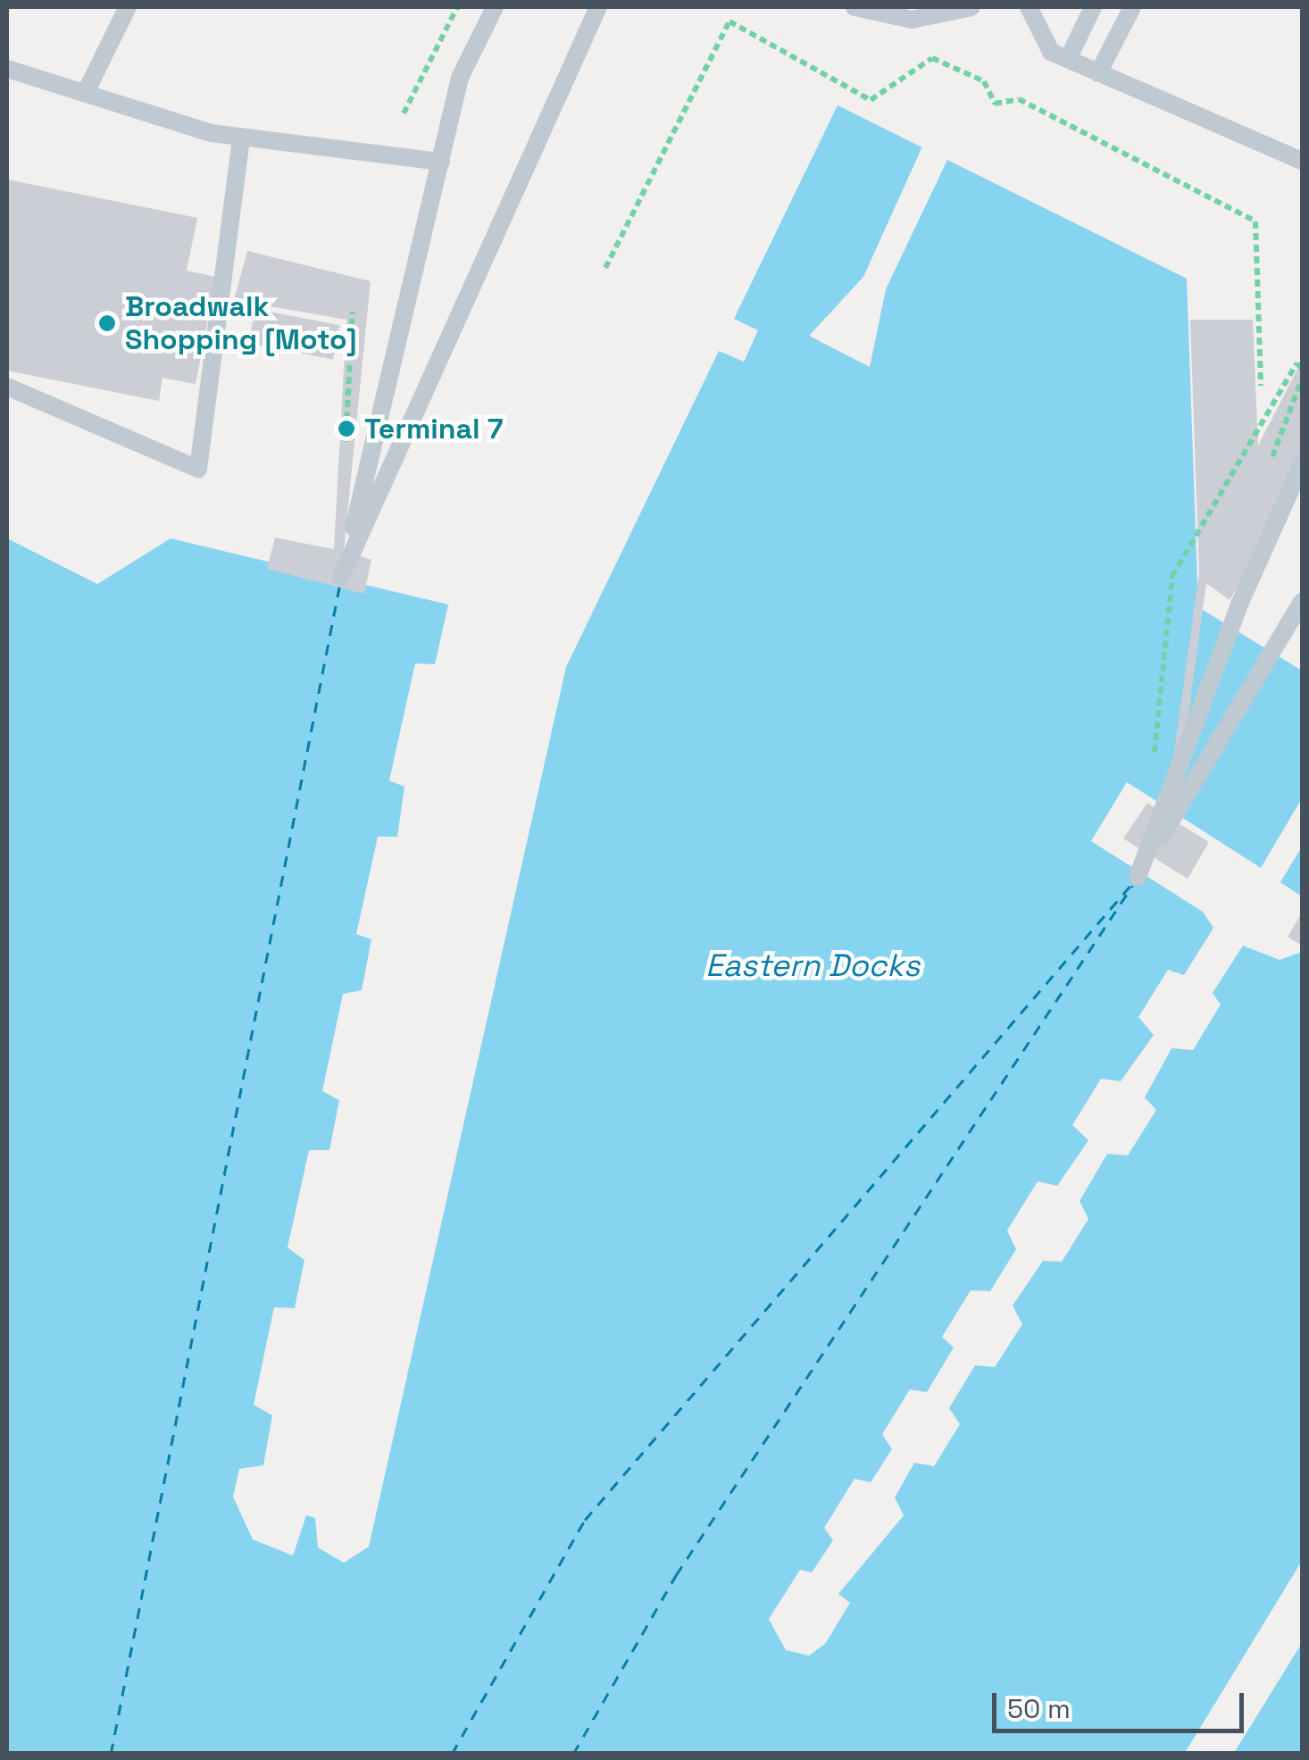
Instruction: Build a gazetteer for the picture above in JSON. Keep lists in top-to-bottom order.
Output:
{
  "water": ["Eastern Docks"],
  "places": ["Broadwalk Shopping [Moto]", "Terminal 7"],
  "scale_bar": "50 m"
}
